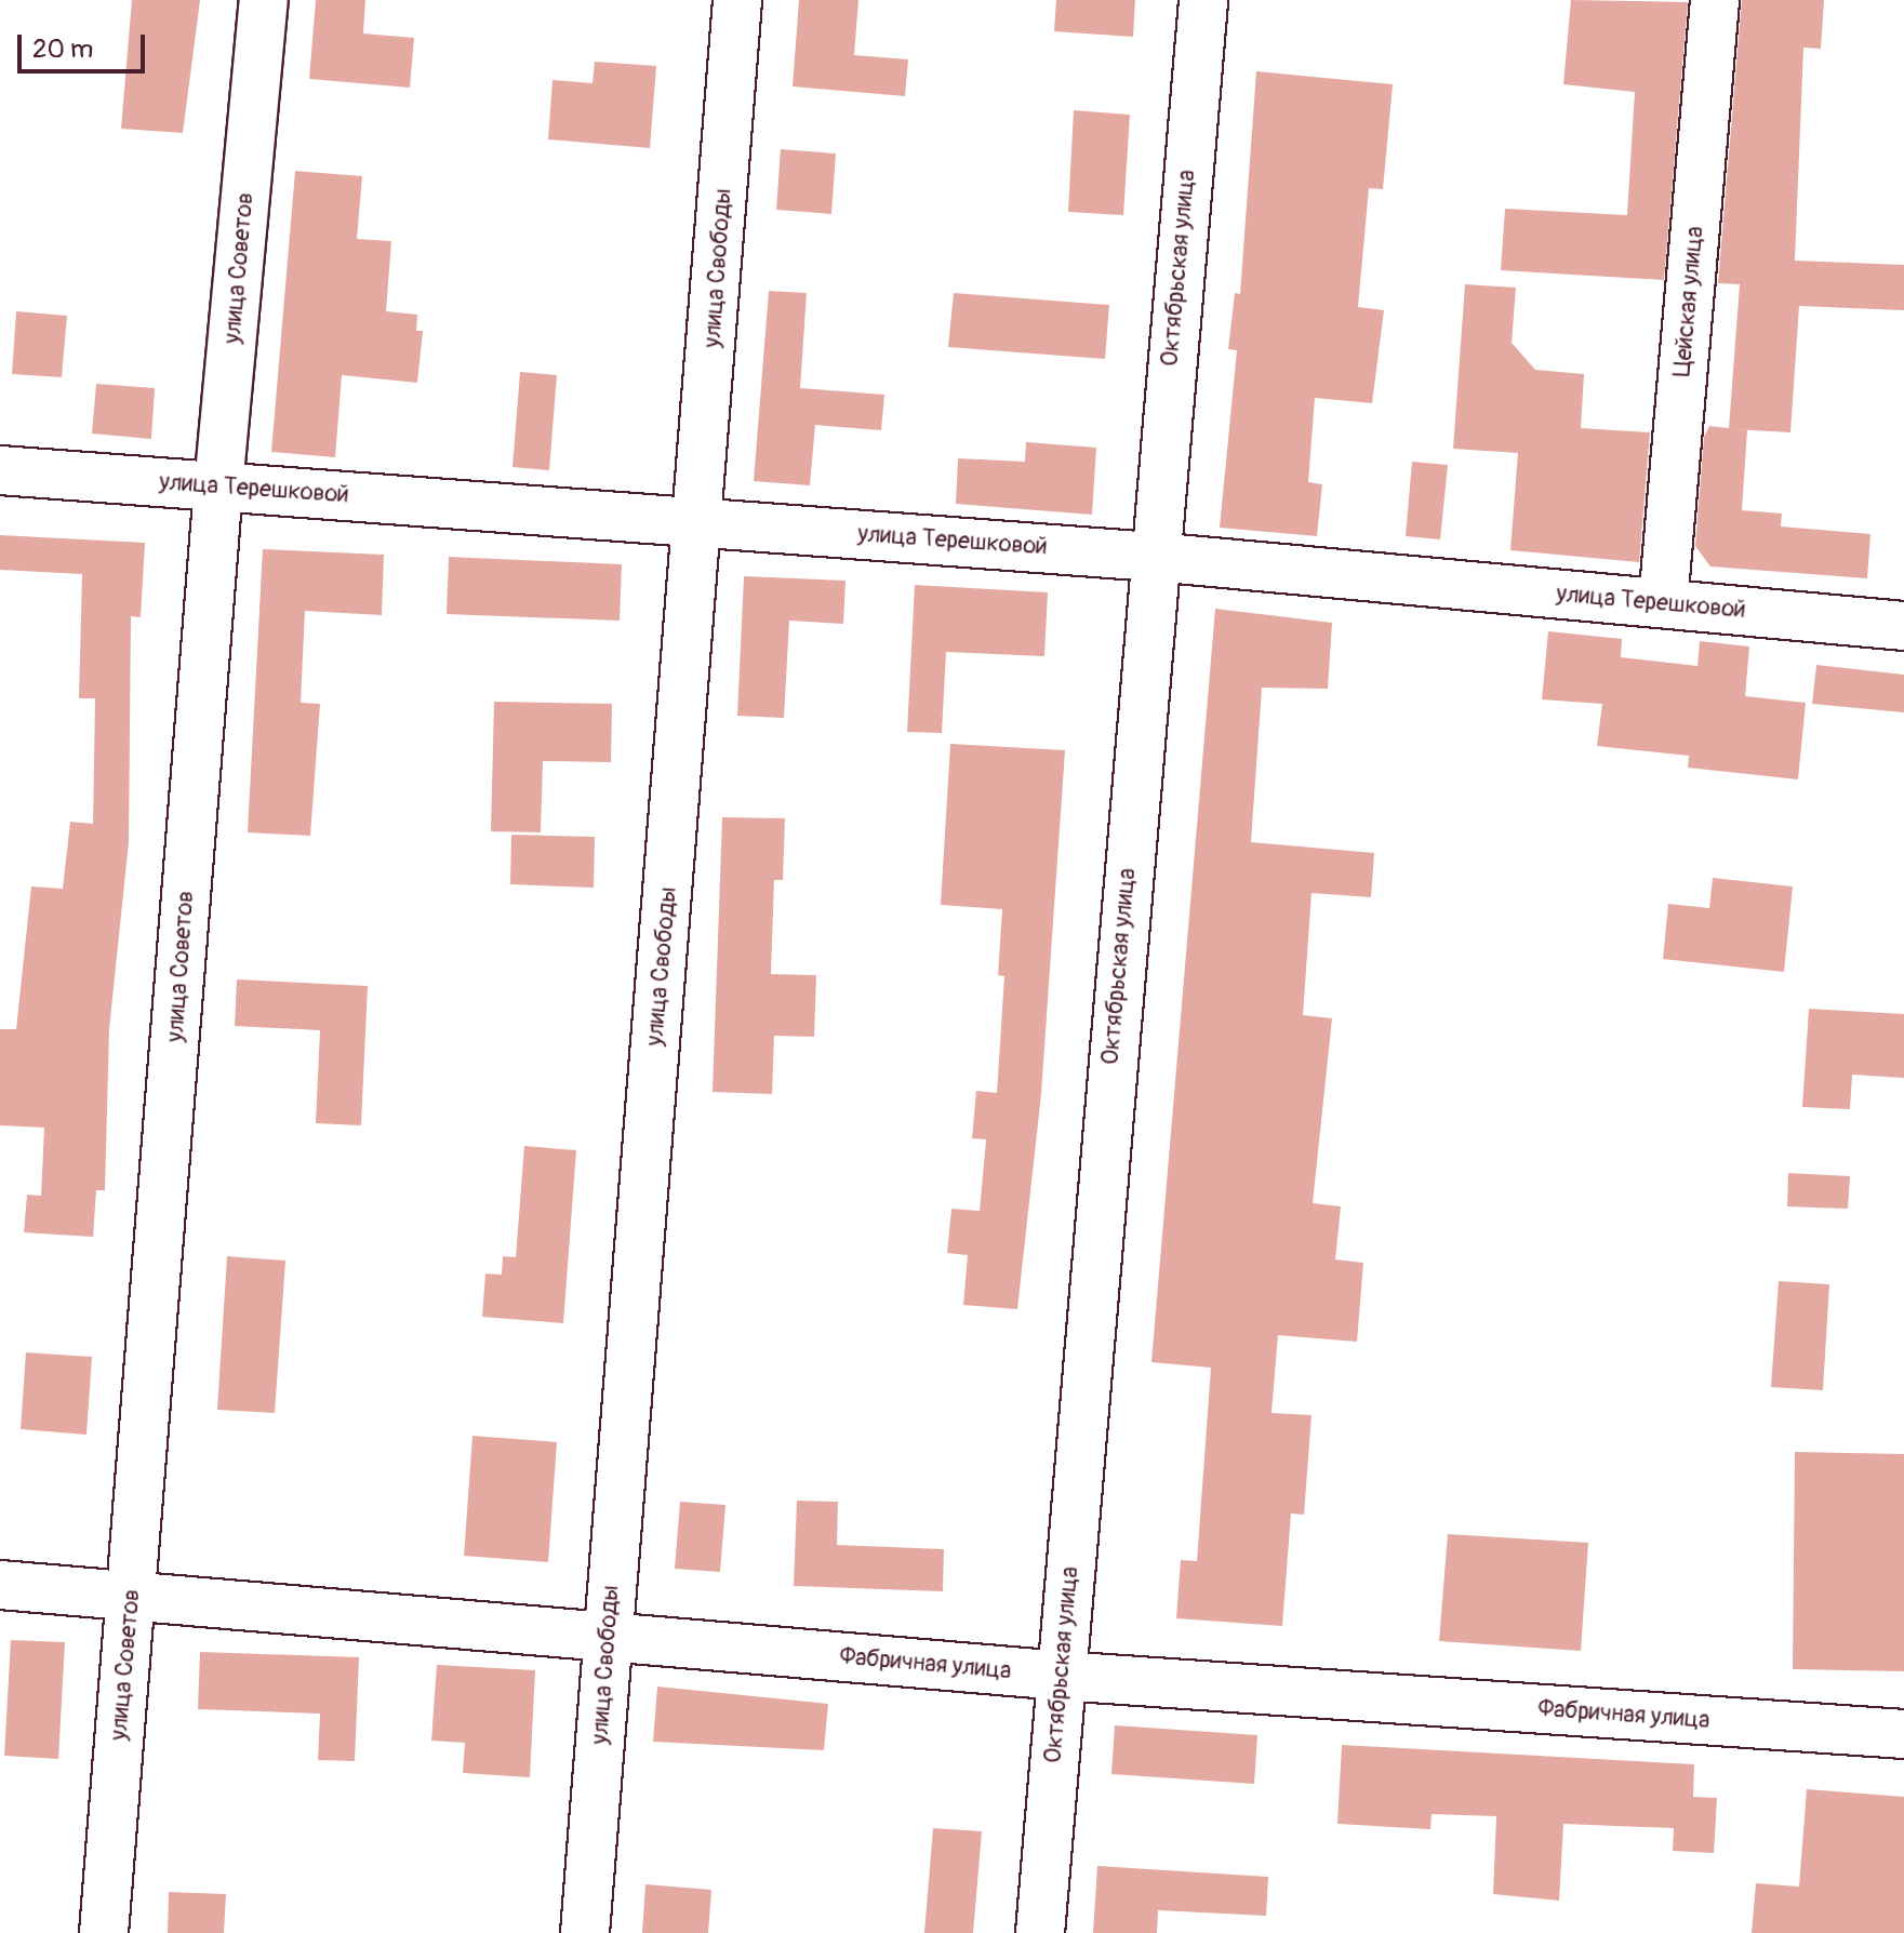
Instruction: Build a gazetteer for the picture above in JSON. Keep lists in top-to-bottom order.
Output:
{
  "streets": {
    "street": [
      "улица Советов",
      "улица Свободы",
      "Октябрьская улица",
      "Цейская улица",
      "улица Терешковой",
      "Фабричная улица"
    ]
  },
  "crossings": [
    ["улица Советов", "улица Терешковой"],
    ["улица Советов", "Фабричная улица"],
    ["улица Свободы", "улица Терешковой"],
    ["улица Свободы", "Фабричная улица"],
    ["Октябрьская улица", "улица Терешковой"],
    ["Октябрьская улица", "Фабричная улица"],
    ["Цейская улица", "улица Терешковой"]
  ],
  "scale_bar": "20 m"
}
